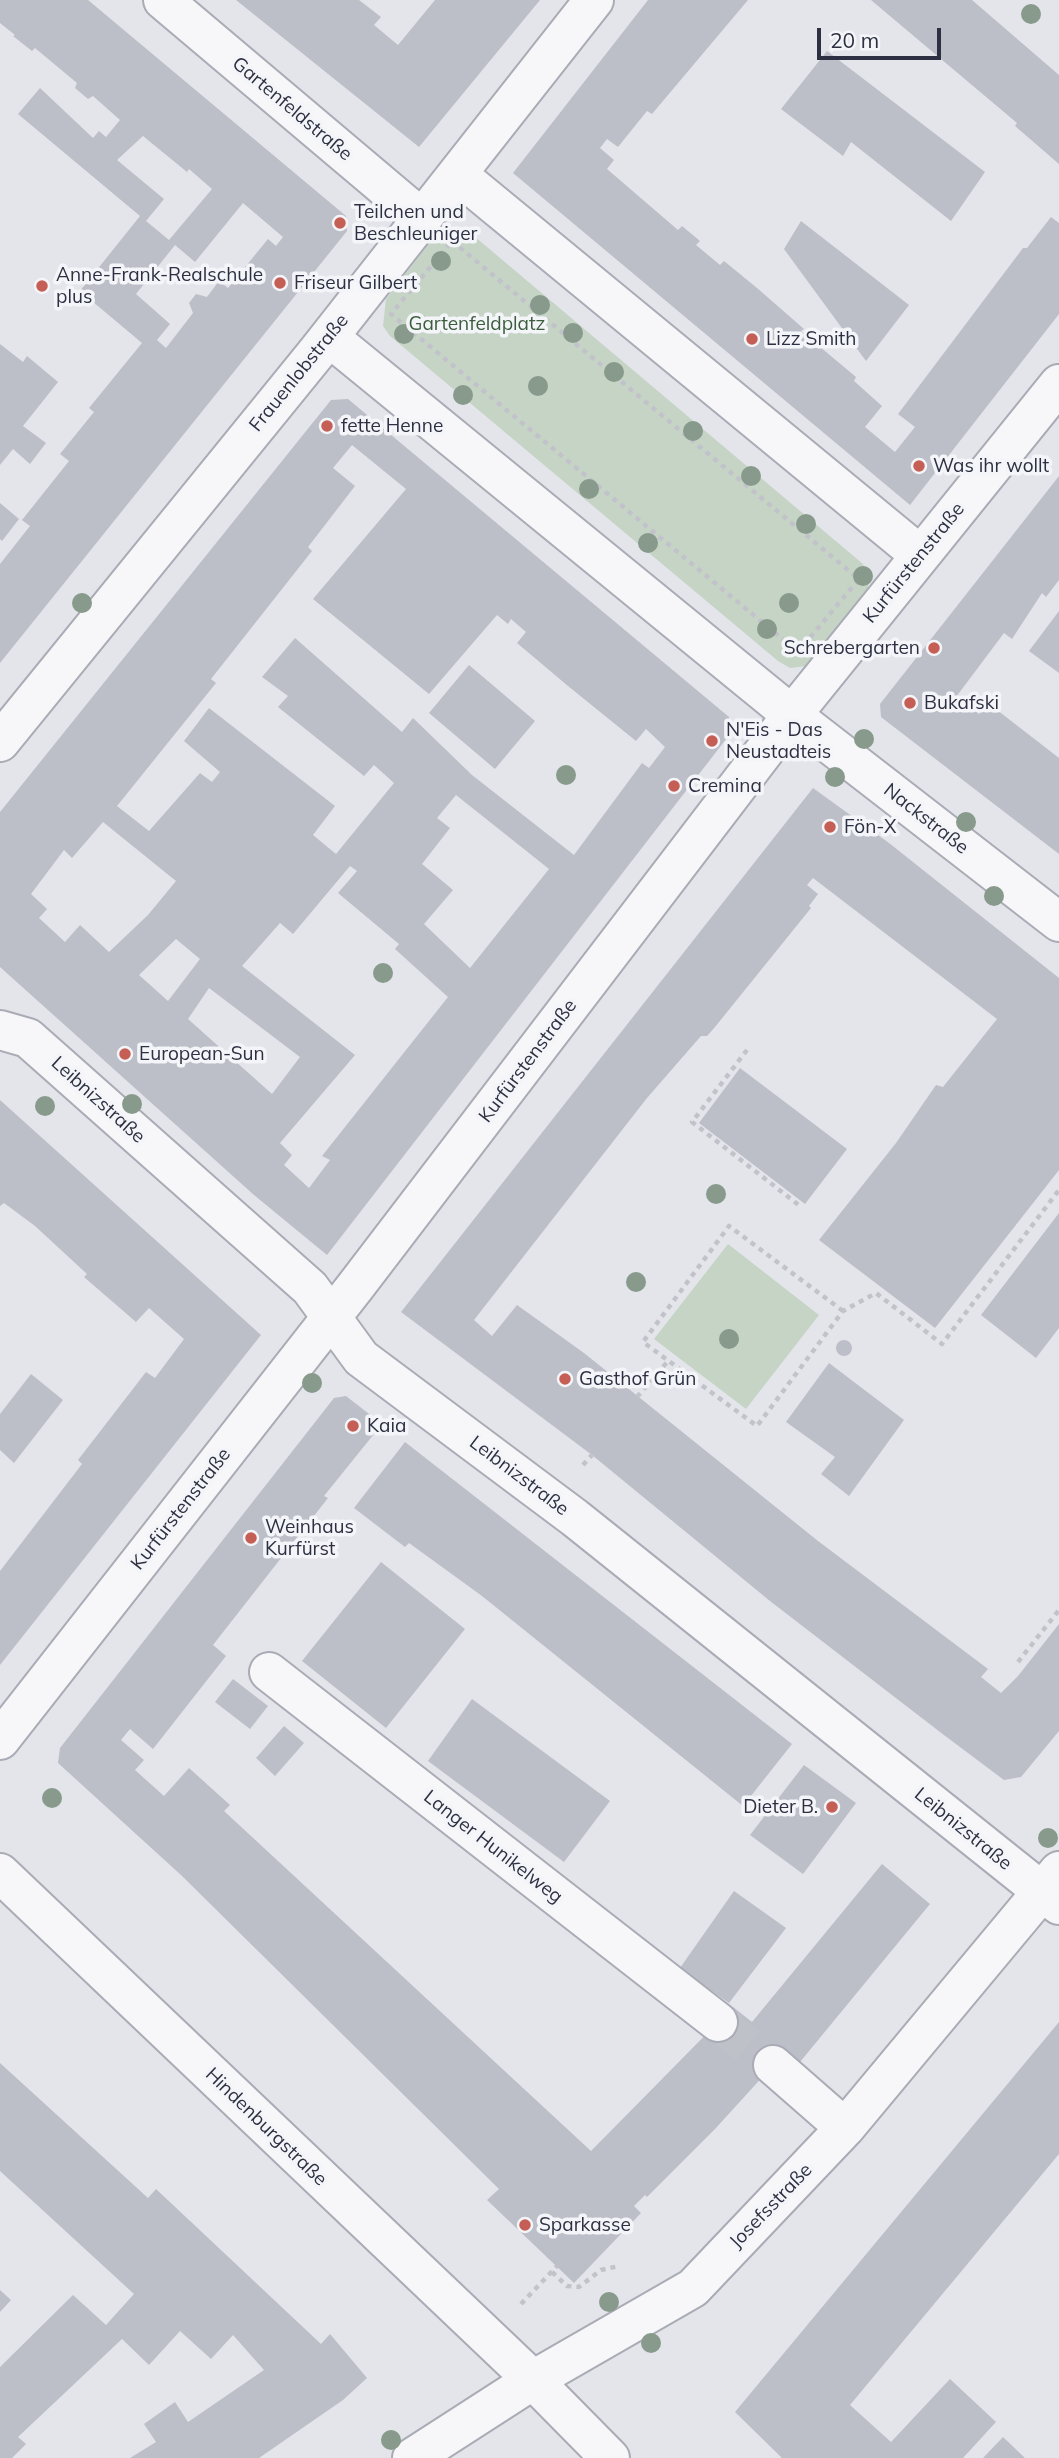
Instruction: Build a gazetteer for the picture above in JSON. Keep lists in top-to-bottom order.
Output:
{
  "streets": {
    "street": [
      "Gartenfeldstraße",
      "Frauenlobstraße",
      "Kurfürstenstraße",
      "Nackstraße",
      "Leibnizstraße",
      "Langer Hunikelweg",
      "Hindenburgstraße",
      "Josefsstraße"
    ]
  },
  "crossings": [
    ["Gartenfeldstraße", "Frauenlobstraße"],
    ["Kurfürstenstraße", "Nackstraße"],
    ["Kurfürstenstraße", "Leibnizstraße"],
    ["Leibnizstraße", "Josefsstraße"],
    ["Hindenburgstraße", "Josefsstraße"]
  ],
  "parks": ["Gartenfeldplatz"],
  "places": [
    "Teilchen und Beschleuniger",
    "Friseur Gilbert",
    "Anne-Frank-Realschule plus",
    "Lizz Smith",
    "fette Henne",
    "Was ihr wollt",
    "Schrebergarten",
    "Bukafski",
    "N'Eis - Das Neustadteis",
    "Cremina",
    "Fön-X",
    "European-Sun",
    "Gasthof Grün",
    "Kaia",
    "Weinhaus Kurfürst",
    "Dieter B.",
    "Sparkasse"
  ],
  "scale_bar": "20 m"
}
